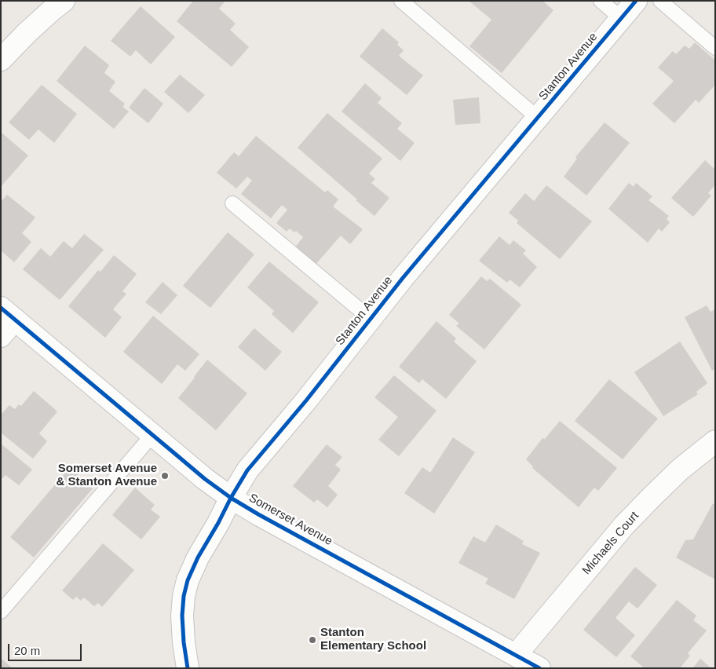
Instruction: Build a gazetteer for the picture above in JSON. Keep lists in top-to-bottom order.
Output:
{
  "streets": {
    "street": ["Stanton Avenue", "Somerset Avenue", "Michaels Court"]
  },
  "crossings": [
    ["Stanton Avenue", "Somerset Avenue"],
    ["Somerset Avenue", "Michaels Court"]
  ],
  "places": ["Somerset Avenue & Stanton Avenue", "Stanton Elementary School"],
  "scale_bar": "20 m"
}
